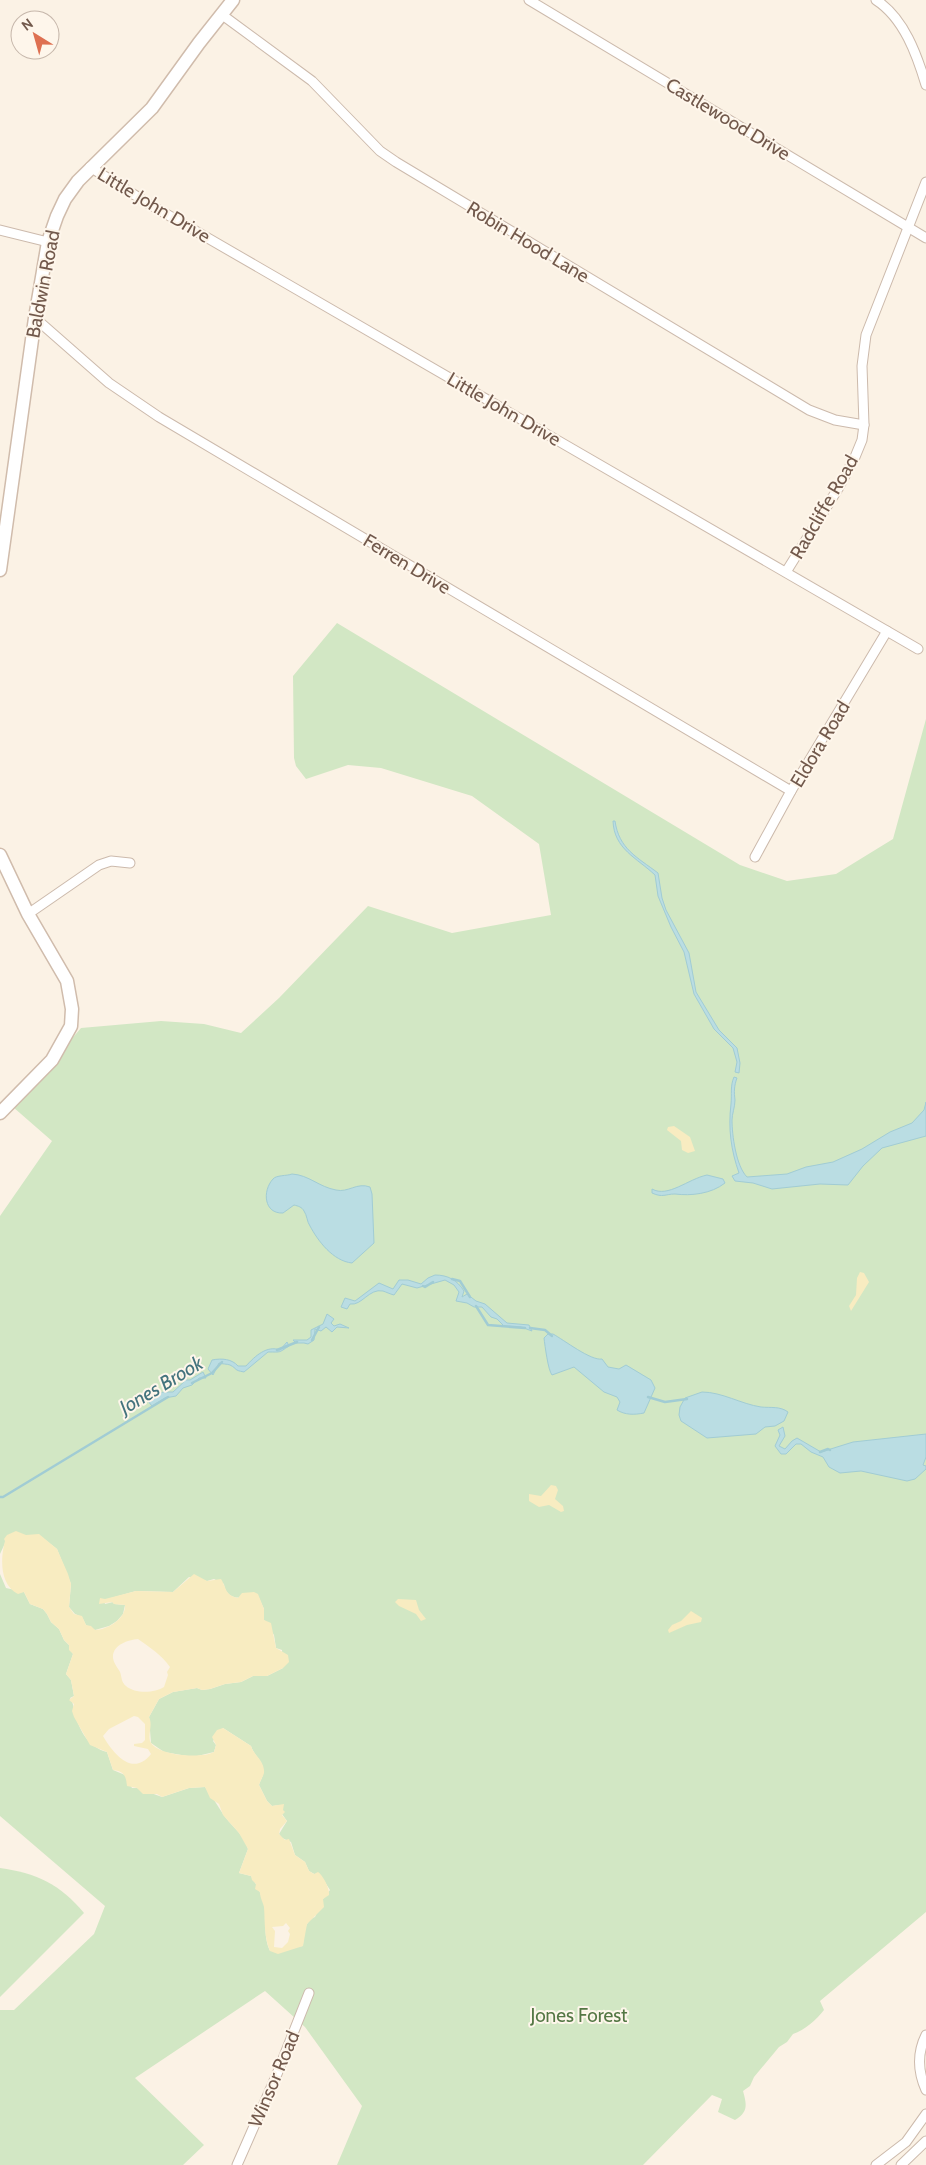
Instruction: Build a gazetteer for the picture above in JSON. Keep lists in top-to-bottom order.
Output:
{
  "streets": {
    "street": [
      "Castlewood Drive",
      "Little John Drive",
      "Robin Hood Lane",
      "Baldwin Road",
      "Radcliffe Road",
      "Ferren Drive",
      "Eldora Road",
      "Winsor Road"
    ]
  },
  "crossings": [
    ["Castlewood Drive", "Radcliffe Road"],
    ["Little John Drive", "Baldwin Road"],
    ["Little John Drive", "Radcliffe Road"],
    ["Little John Drive", "Eldora Road"],
    ["Robin Hood Lane", "Baldwin Road"],
    ["Robin Hood Lane", "Radcliffe Road"],
    ["Baldwin Road", "Ferren Drive"],
    ["Ferren Drive", "Eldora Road"]
  ],
  "water": ["Jones Brook"],
  "parks": ["Jones Forest"],
  "north": "top left"
}
